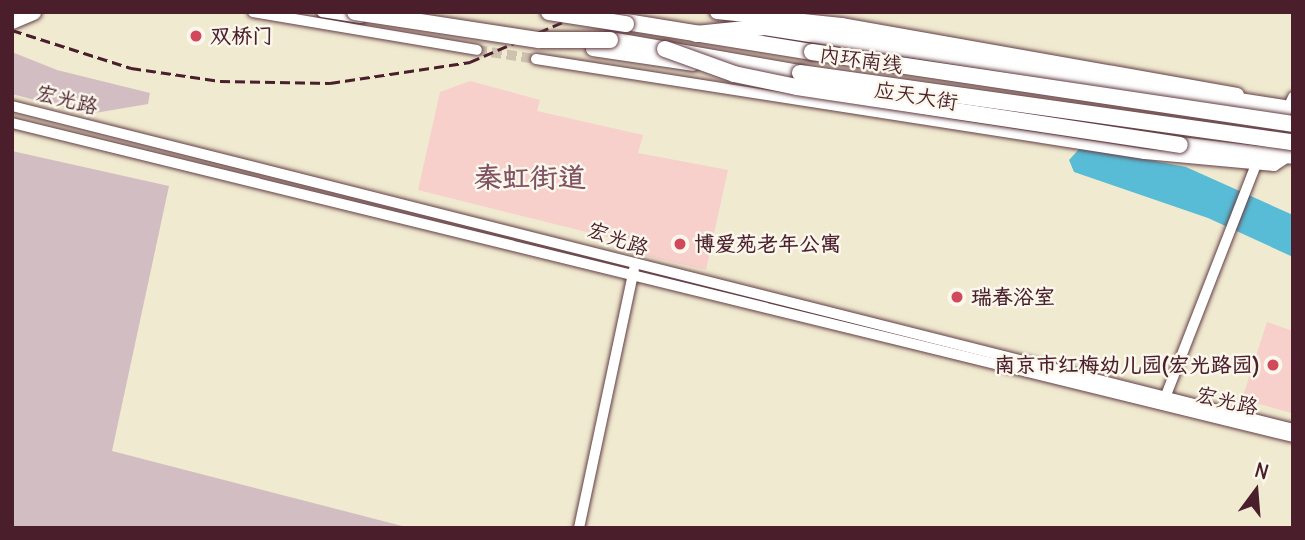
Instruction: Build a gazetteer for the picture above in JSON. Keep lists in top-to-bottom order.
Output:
{
  "streets": {
    "highway": ["内环南线"],
    "main road": ["应天大街"],
    "street": ["宏光路"]
  },
  "crossings": [
    ["内环南线", "应天大街"]
  ],
  "districts": ["秦虹街道"],
  "places": [
    "双桥门",
    "博爱苑老年公寓",
    "瑞春浴室",
    "南京市红梅幼儿园(宏光路园)"
  ],
  "north": "top"
}
